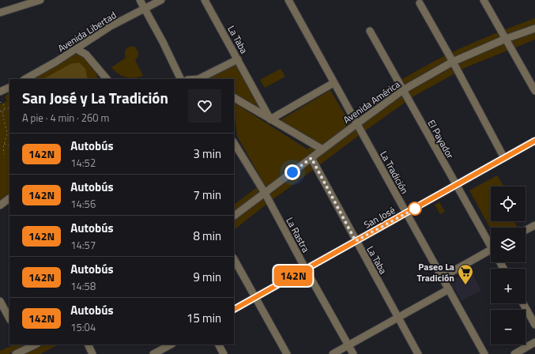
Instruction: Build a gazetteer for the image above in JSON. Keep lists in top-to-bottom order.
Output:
{
  "streets": {
    "street": [
      "Avenida Libertad",
      "La Taba",
      "Avenida América",
      "El Payador",
      "La Tradición",
      "San José",
      "La Rastra"
    ]
  },
  "crossings": [
    ["La Taba", "Avenida América"],
    ["La Taba", "San José"],
    ["Avenida América", "El Payador"],
    ["Avenida América", "La Tradición"],
    ["Avenida América", "La Rastra"],
    ["El Payador", "San José"],
    ["La Tradición", "San José"],
    ["San José", "La Rastra"]
  ],
  "places": {
    "supermarket": ["Paseo La Tradición"]
  },
  "lines": ["bus line 142N"],
  "page": {
    "on_map": "142N",
    "heading": ["San José y La Tradición", "A pie · 4 min · 260 m"],
    "list": [
      {
        "mark": "142N",
        "name": "Autobús",
        "note": "14:52",
        "value": "3 min"
      },
      {
        "mark": "142N",
        "name": "Autobús",
        "note": "14:56",
        "value": "7 min"
      },
      {
        "mark": "142N",
        "name": "Autobús",
        "note": "14:57",
        "value": "8 min"
      },
      {
        "mark": "142N",
        "name": "Autobús",
        "note": "14:58",
        "value": "9 min"
      },
      {
        "mark": "142N",
        "name": "Autobús",
        "note": "15:04",
        "value": "15 min"
      }
    ],
    "map_buttons": ["+", "−"]
  }
}
